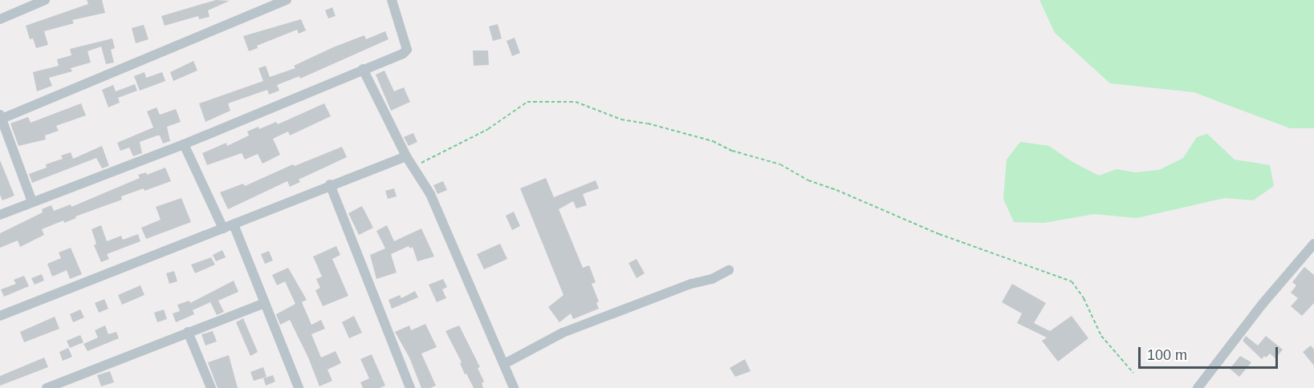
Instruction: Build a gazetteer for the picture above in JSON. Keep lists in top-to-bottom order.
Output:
{
  "scale_bar": "100 m"
}
